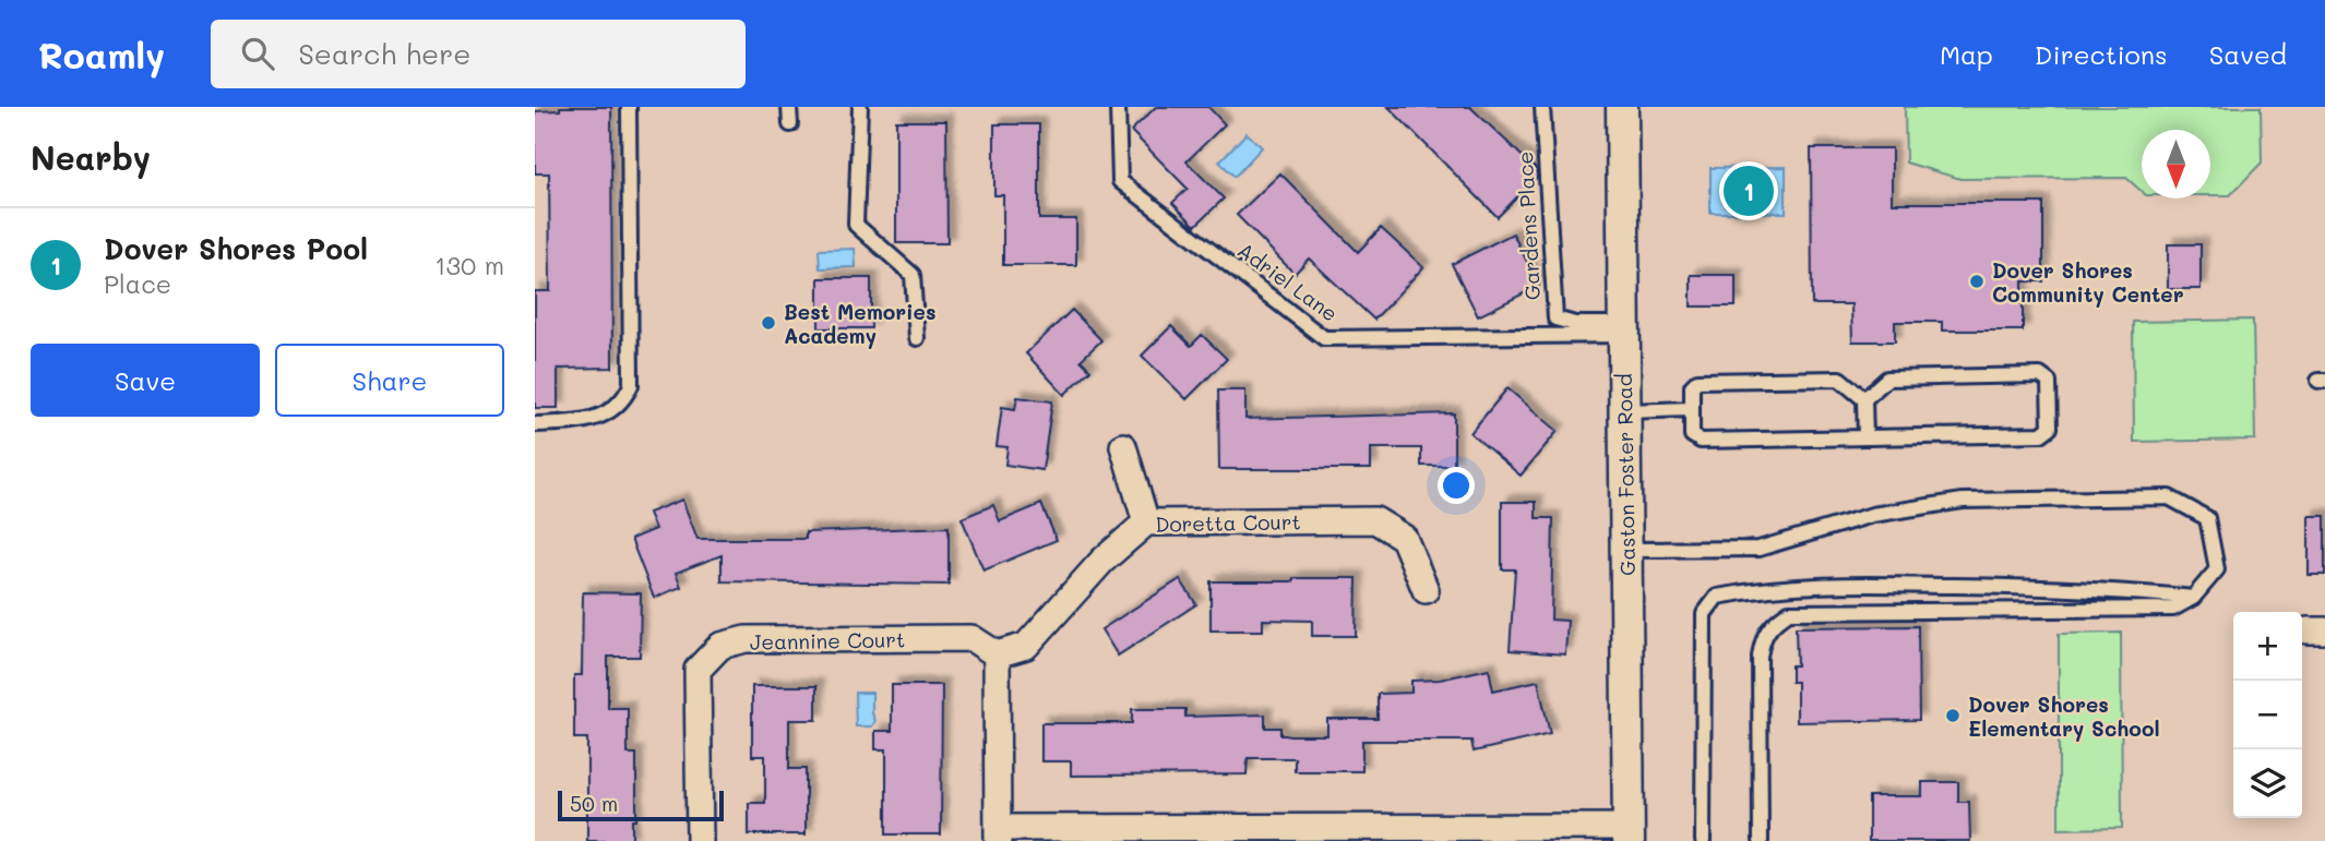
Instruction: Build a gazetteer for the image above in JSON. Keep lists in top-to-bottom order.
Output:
{
  "streets": {
    "street": ["Gaston Foster Road", "Doretta Court", "Jeannine Court"],
    "lane": ["Gardens Place", "Adriel Lane"]
  },
  "crossings": [
    ["Gardens Place", "Adriel Lane"],
    ["Gardens Place", "Gaston Foster Road"],
    ["Adriel Lane", "Gaston Foster Road"],
    ["Doretta Court", "Jeannine Court"]
  ],
  "places": ["Dover Shores Community Center", "Best Memories Academy", "Dover Shores Elementary School"],
  "scale_bar": "50 m",
  "north": "bottom",
  "page": {
    "header": "Roamly",
    "search": "Search here",
    "nav": ["Map", "Directions", "Saved"],
    "heading": "Nearby",
    "pins": "1",
    "list": [
      {
        "mark": "1",
        "name": "Dover Shores Pool",
        "note": "Place",
        "value": "130 m"
      }
    ],
    "buttons": ["Save", "Share"],
    "map_buttons": ["+", "−"],
    "scale": "50 m"
  }
}
